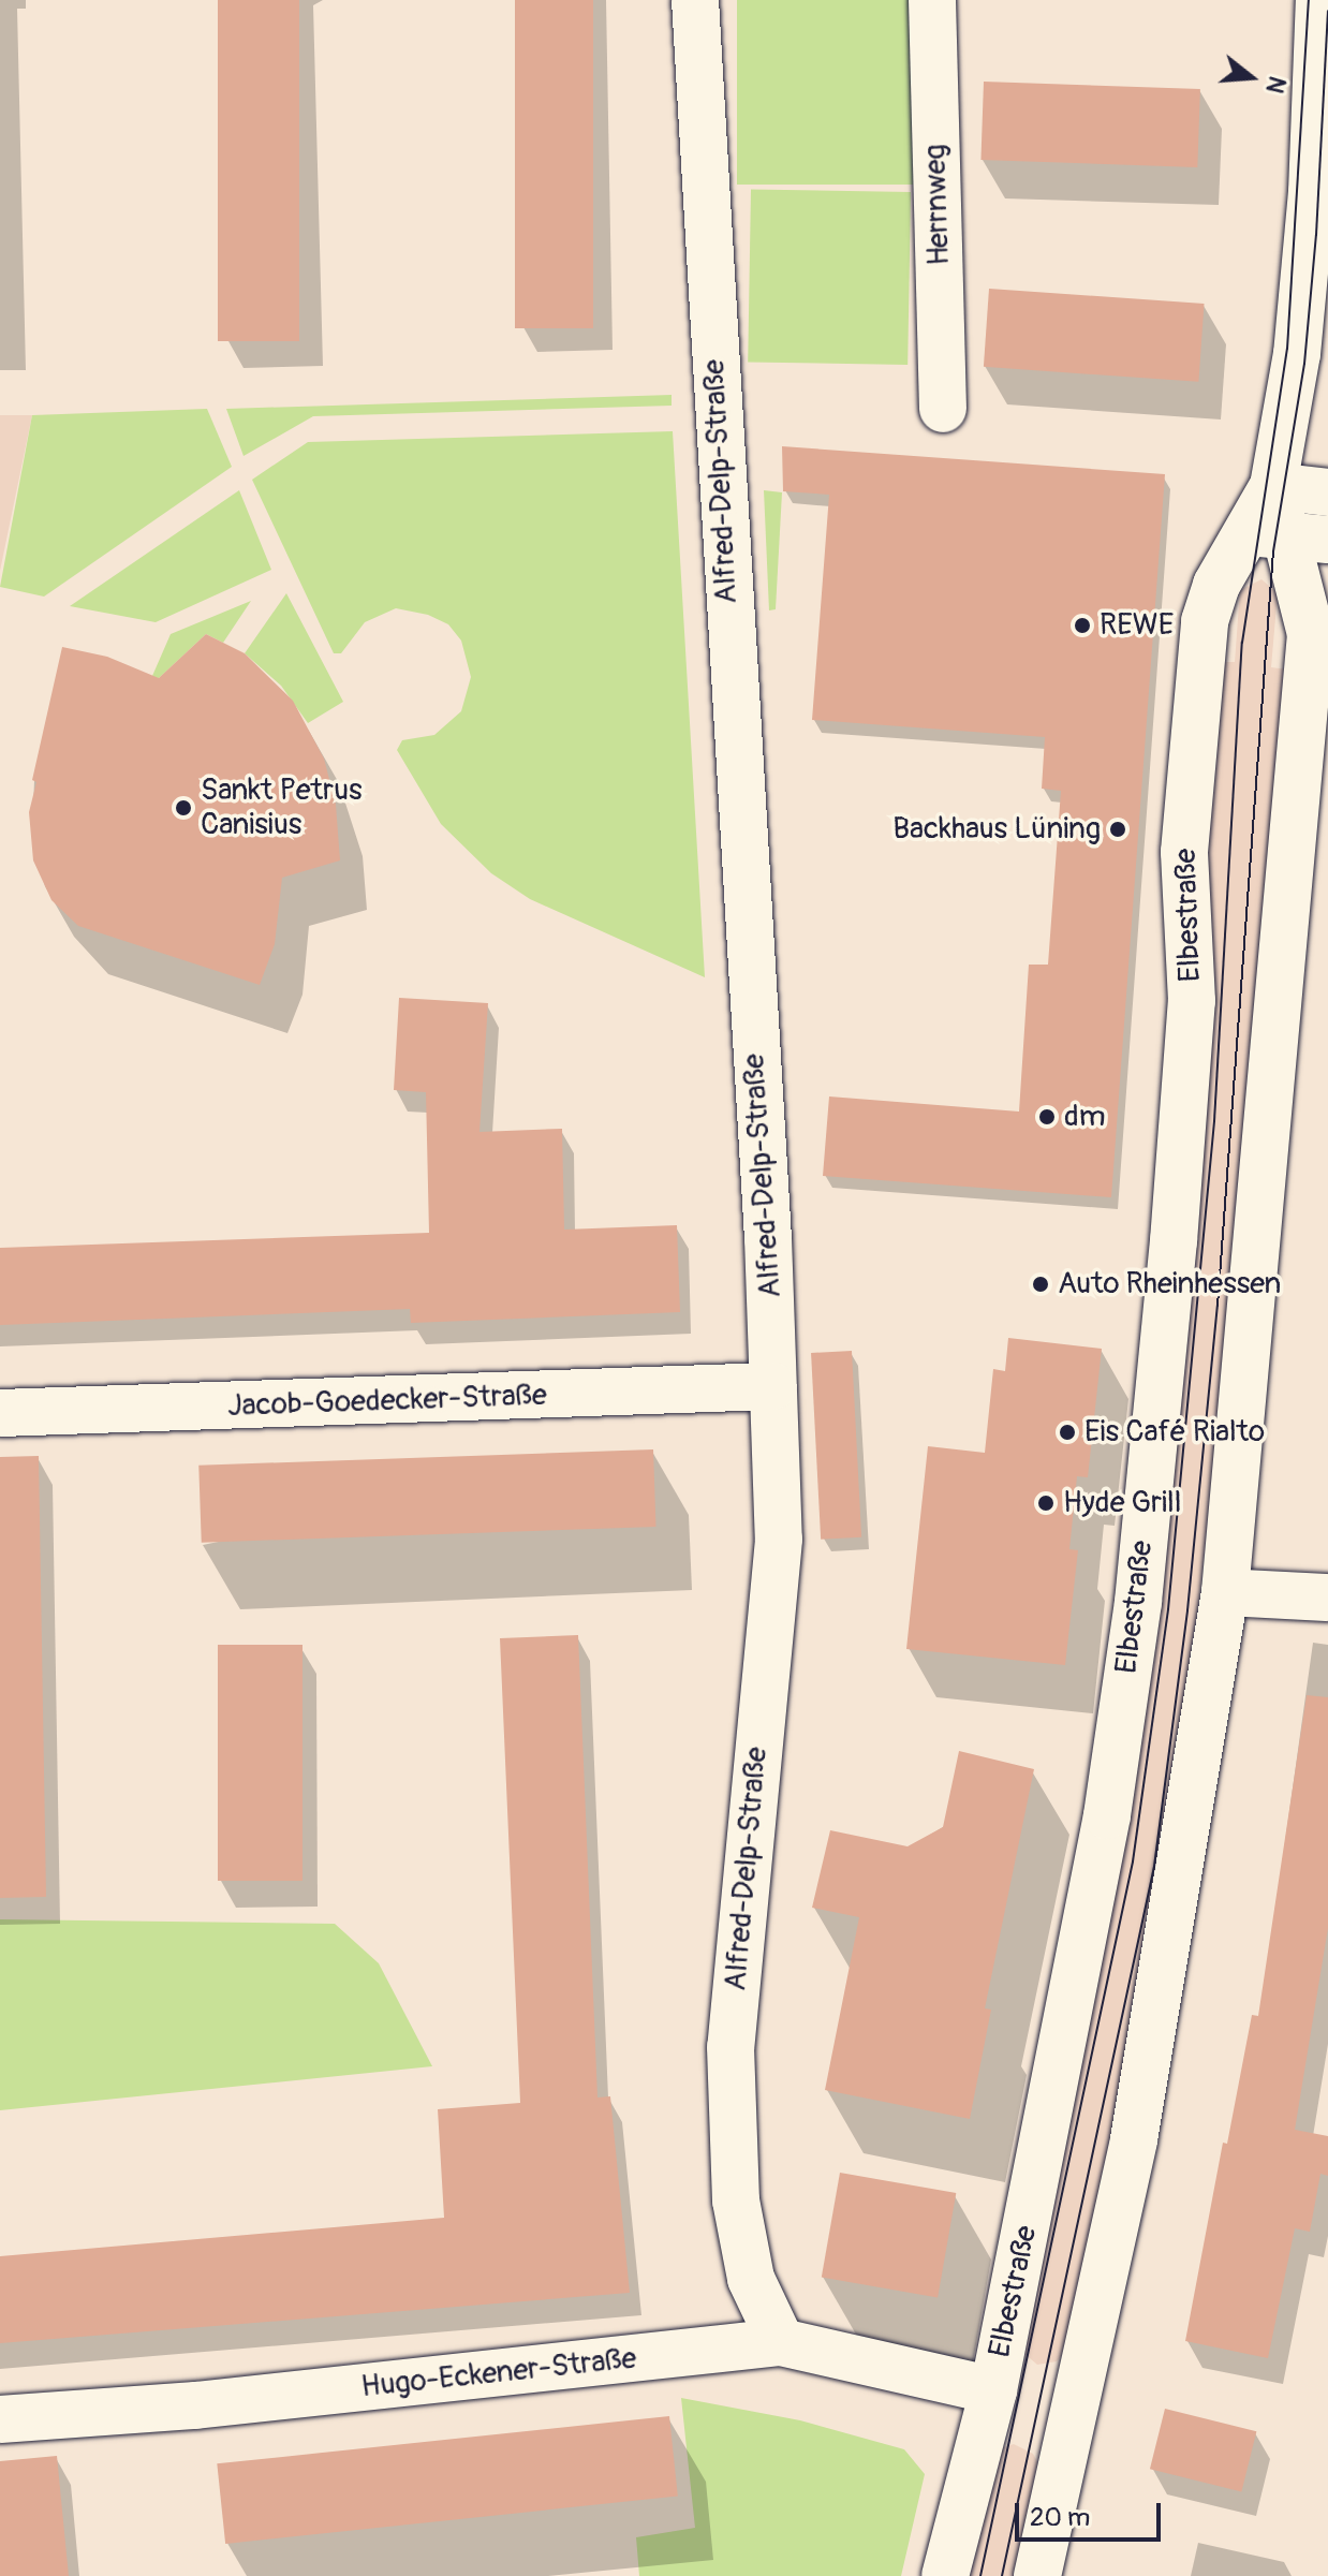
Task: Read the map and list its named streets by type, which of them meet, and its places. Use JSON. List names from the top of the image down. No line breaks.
{"streets":{"street":["Herrnweg","Alfred-Delp-Straße","Elbestraße","Jacob-Goedecker-Straße","Hugo-Eckener-Straße"]},"crossings":[["Alfred-Delp-Straße","Jacob-Goedecker-Straße"],["Alfred-Delp-Straße","Hugo-Eckener-Straße"],["Elbestraße","Hugo-Eckener-Straße"]],"places":["REWE","Sankt Petrus Canisius","Backhaus Lüning","dm","Auto Rheinhessen","Eis Café Rialto","Hyde Grill"],"scale_bar":"20 m","north":"right"}
